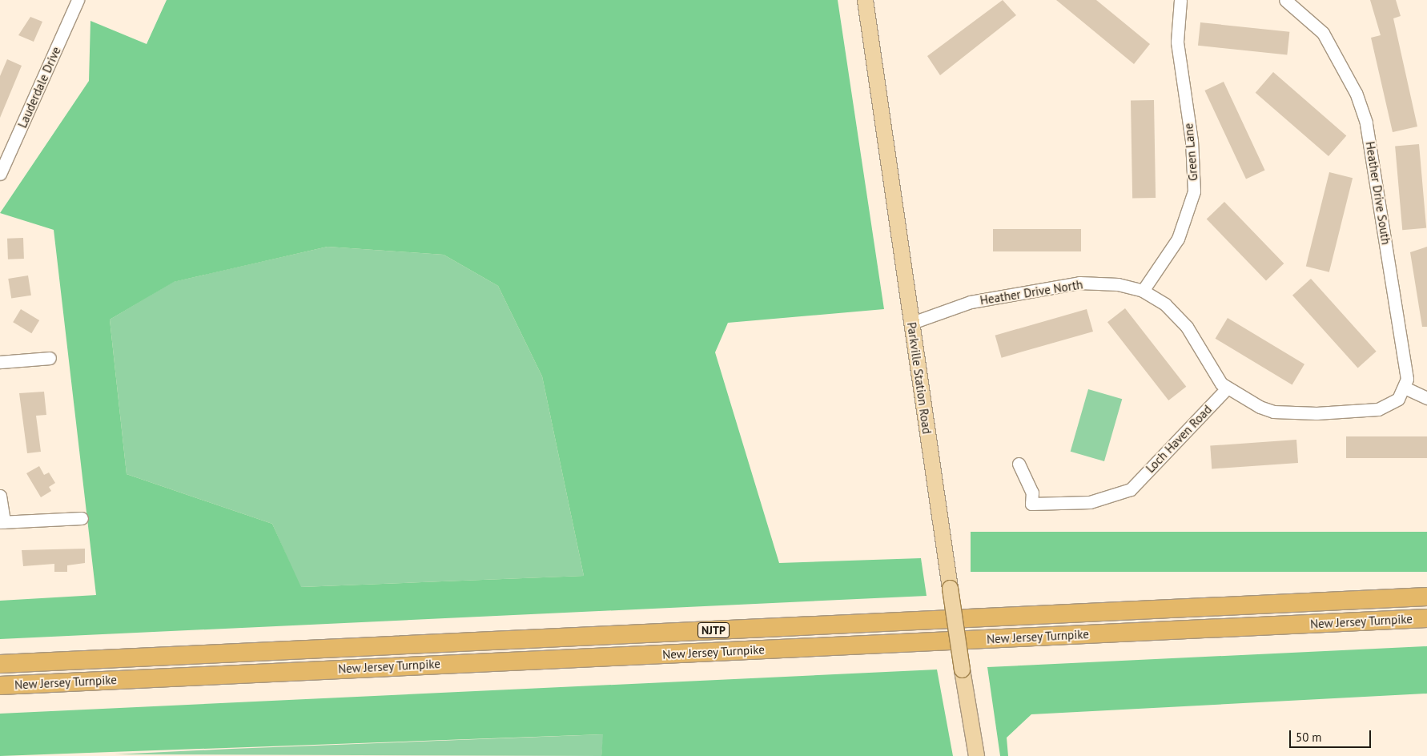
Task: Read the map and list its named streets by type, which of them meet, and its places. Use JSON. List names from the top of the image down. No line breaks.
{"streets":{"highway":["New Jersey Turnpike","NJTP"],"main road":["Parkville Station Road"],"street":["Lauderdale Drive","Green Lane","Heather Drive South","Heather Drive North","Loch Haven Road"]},"crossings":[["Green Lane","Heather Drive North"],["Heather Drive South","Heather Drive North"],["Heather Drive North","Parkville Station Road"],["Heather Drive North","Loch Haven Road"]],"scale_bar":"50 m"}
